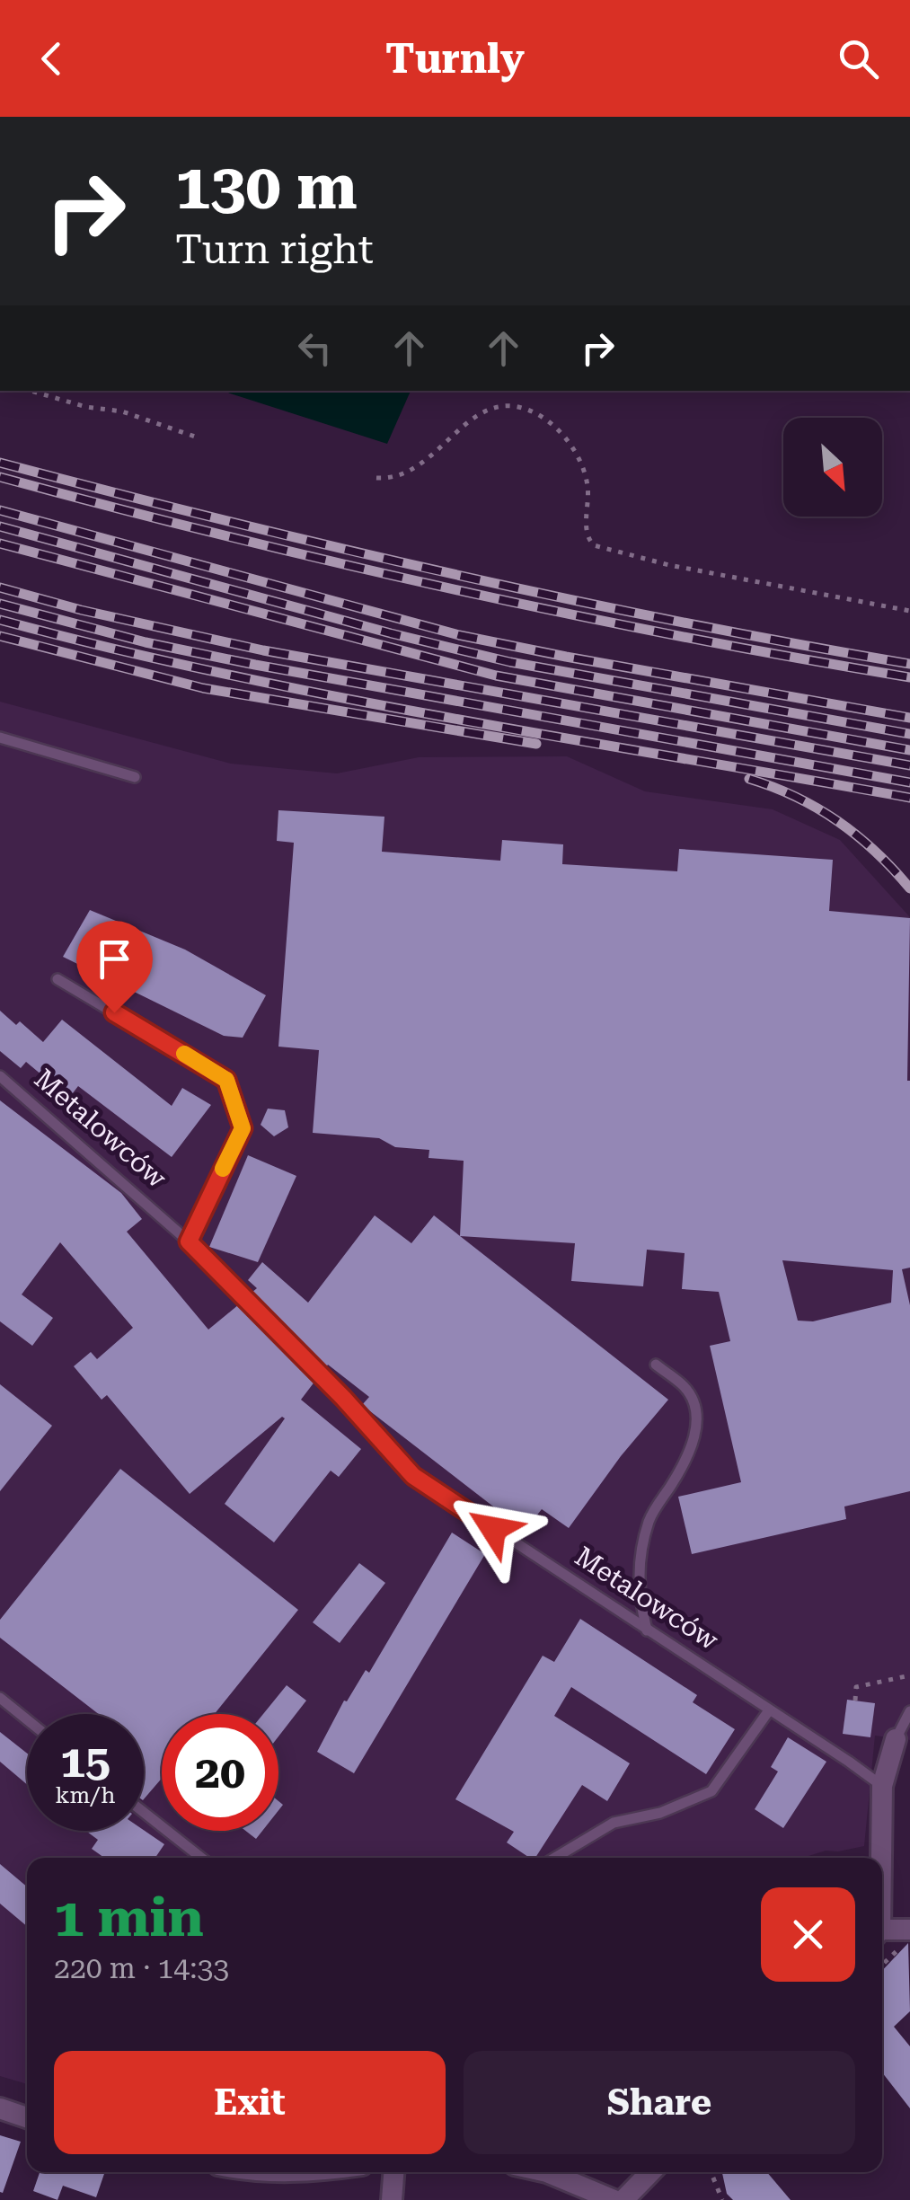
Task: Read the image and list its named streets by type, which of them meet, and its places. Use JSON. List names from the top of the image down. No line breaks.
{"streets":{"lane":["Metalowców"]},"north":"bottom right","page":{"header":"Turnly","turn":["130 m","Turn right"],"speed":"15 km/h","limit":"20","heading":["1 min","220 m · 14:33"],"buttons":["Exit","Share"]}}
